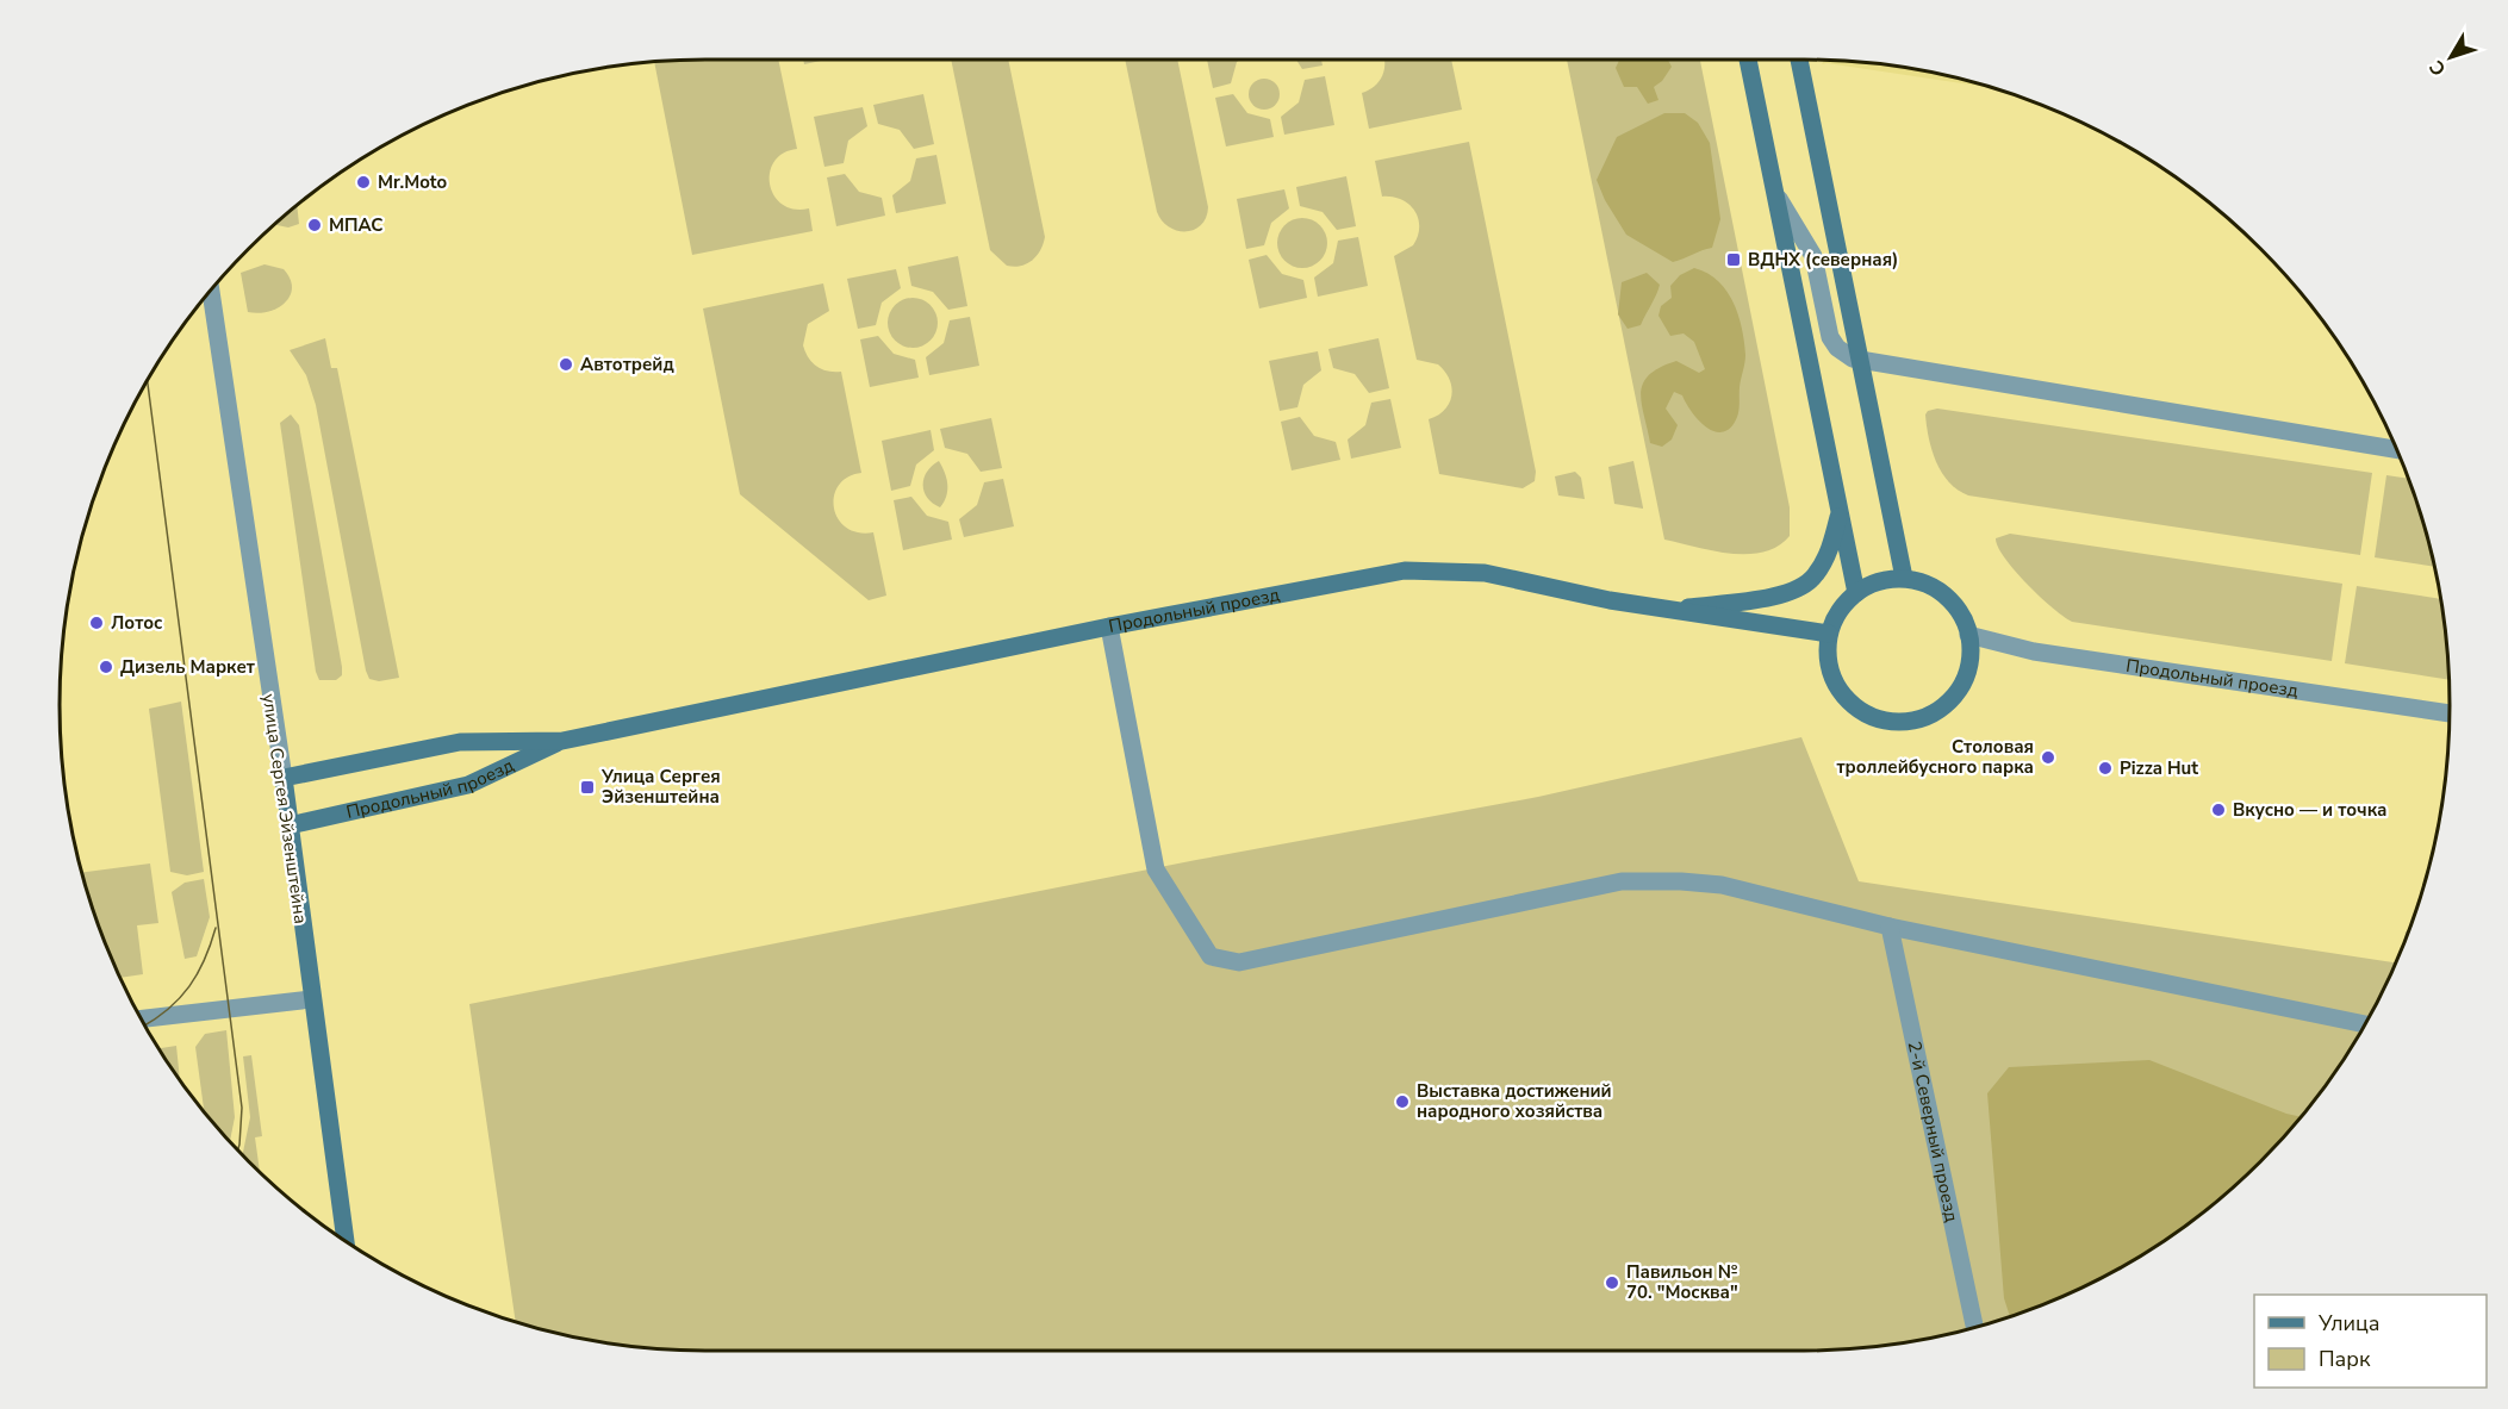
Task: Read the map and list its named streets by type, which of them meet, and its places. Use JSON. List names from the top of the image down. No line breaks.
{"streets":{"main road":["Продольный проезд","улица Сергея Эйзенштейна"],"street":["2-й Северный проезд"]},"crossings":[["Продольный проезд","улица Сергея Эйзенштейна"]],"places":{"other":["Mr.Moto","МПАС","Автотрейд","Лотос","Дизель Маркет","Столовая троллейбусного парка","Pizza Hut","Вкусно — и точка","Выставка достижений народного хозяйства","Павильон № 70. \"Москва\""],"transit":["ВДНХ (северная)","Улица Сергея Эйзенштейна"]},"legend":["Улица","Парк"],"north":"bottom left"}
